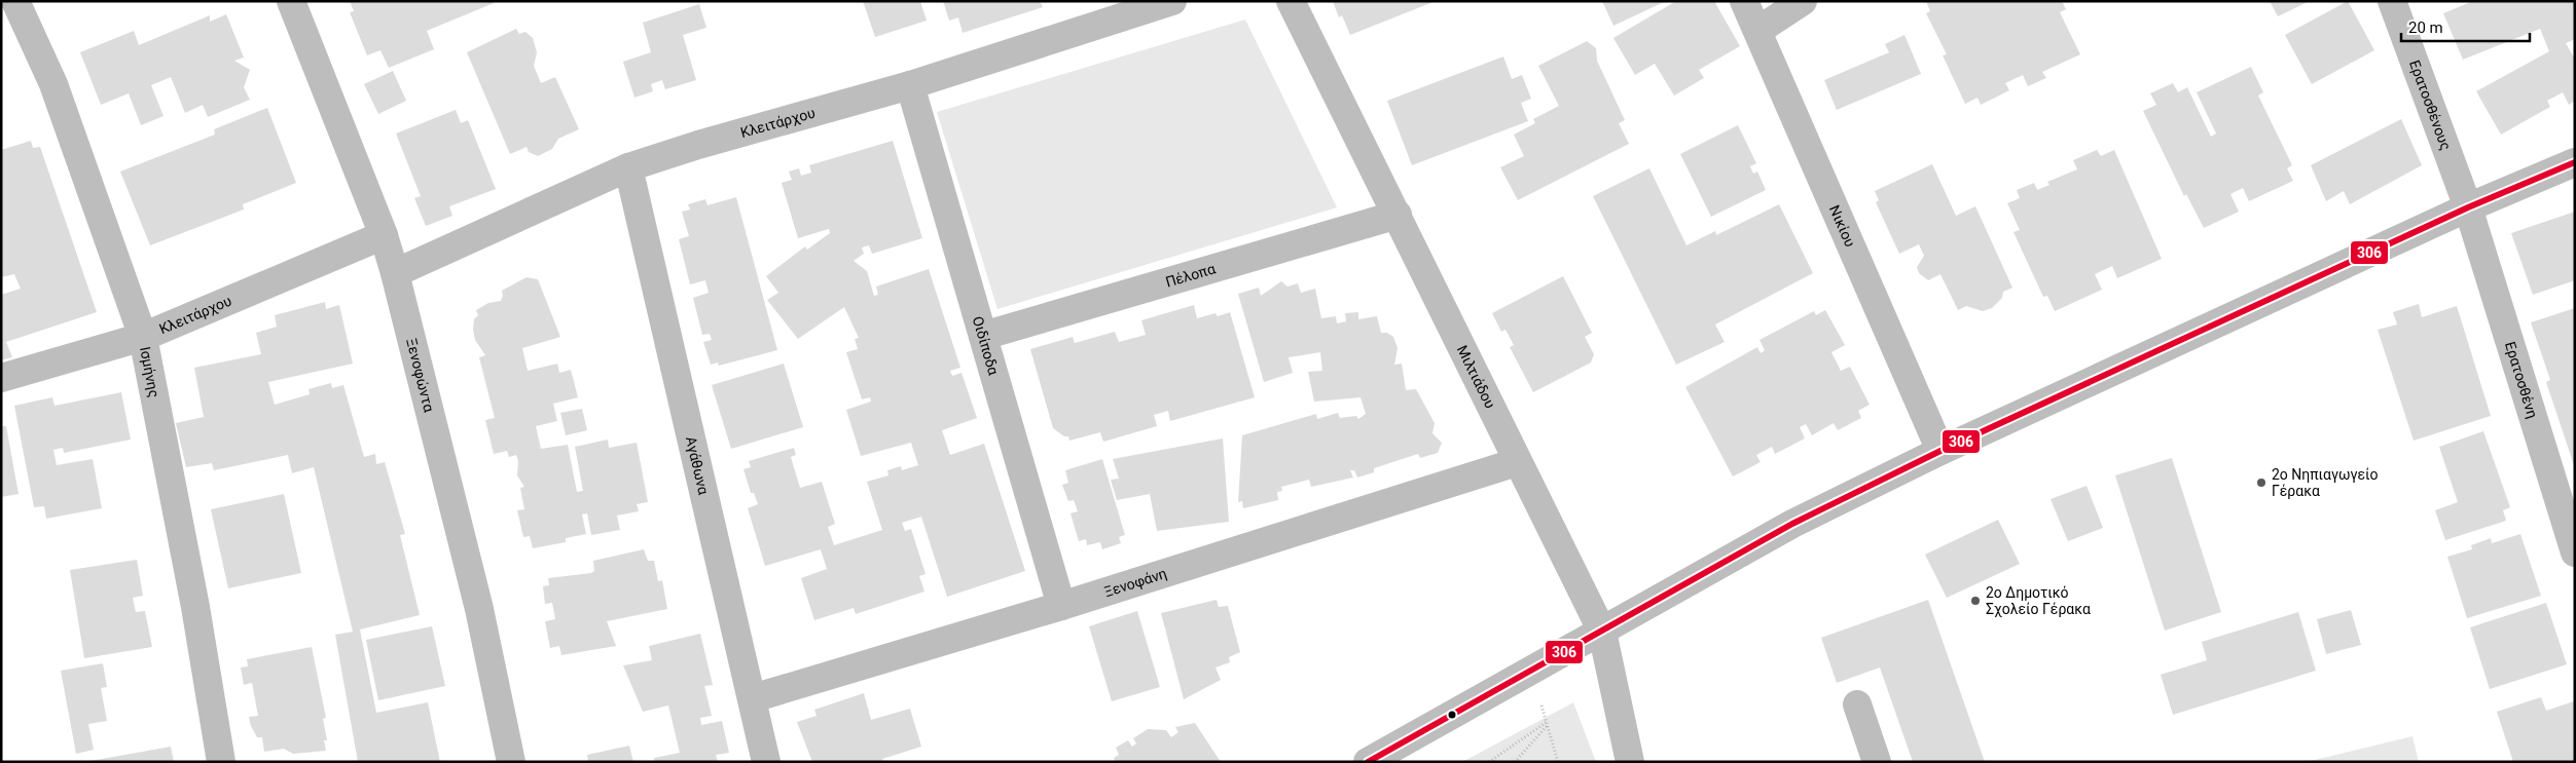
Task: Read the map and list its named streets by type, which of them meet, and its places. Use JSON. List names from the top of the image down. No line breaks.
{"streets":{"street":["Ερατοσθένους","Κλειτάρχου","Νικίου","Πέλοπα","Οιδίποδα","Ισμήνης","Ξενοφώντα","Μιλτιάδου","Ερατοσθένη","Αγάθωνα","Ξενοφάνη"]},"crossings":[["Ερατοσθένους","Ερατοσθένη"],["Κλειτάρχου","Οιδίποδα"],["Κλειτάρχου","Ισμήνης"],["Κλειτάρχου","Ξενοφώντα"],["Κλειτάρχου","Αγάθωνα"],["Πέλοπα","Οιδίποδα"],["Πέλοπα","Μιλτιάδου"],["Οιδίποδα","Ξενοφάνη"],["Μιλτιάδου","Ξενοφάνη"],["Αγάθωνα","Ξενοφάνη"]],"places":["2ο Νηπιαγωγείο Γέρακα","2ο Δημοτικό Σχολείο Γέρακα"],"lines":["transit line 306"],"scale_bar":"20 m"}
